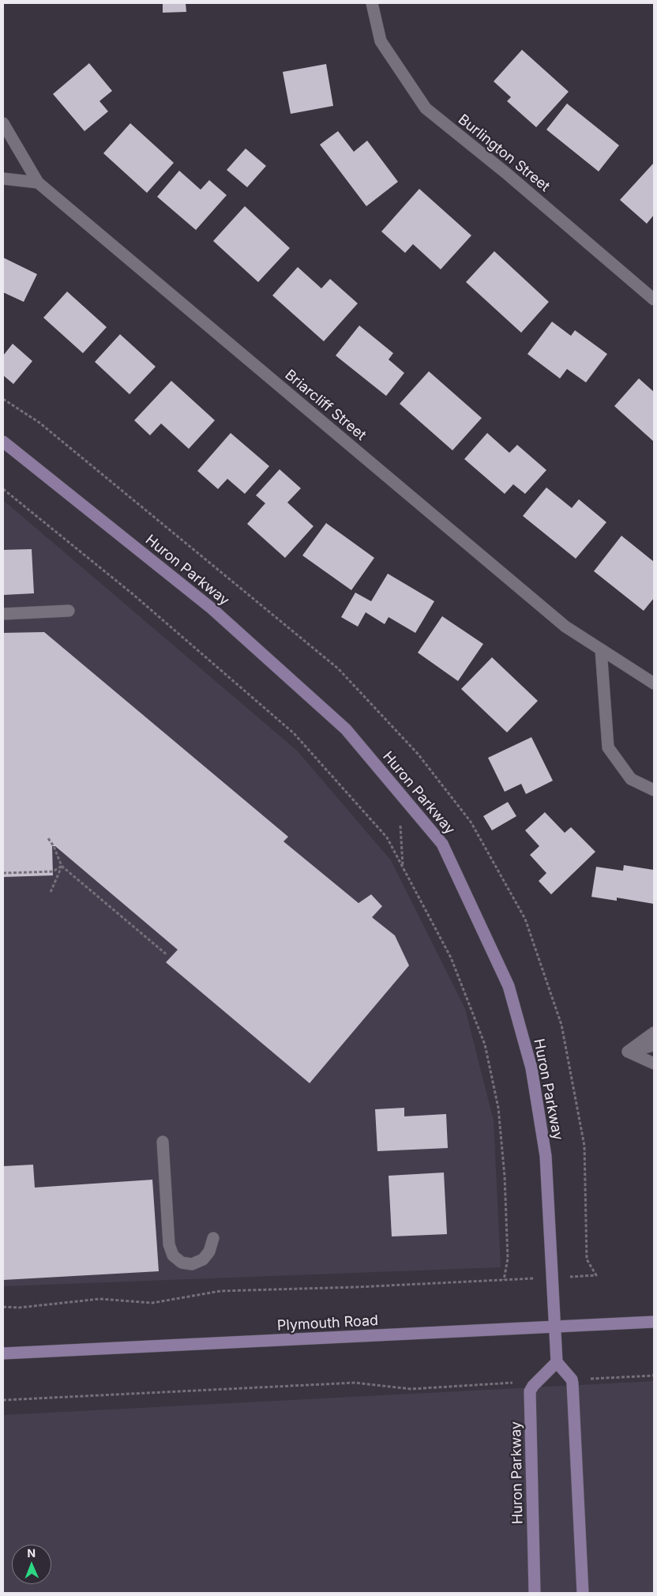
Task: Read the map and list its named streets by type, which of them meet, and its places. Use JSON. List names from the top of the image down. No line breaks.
{"streets":{"main road":["Huron Parkway","Plymouth Road"],"street":["Burlington Street","Briarcliff Street"]},"crossings":[["Huron Parkway","Plymouth Road"]],"north":"top"}
